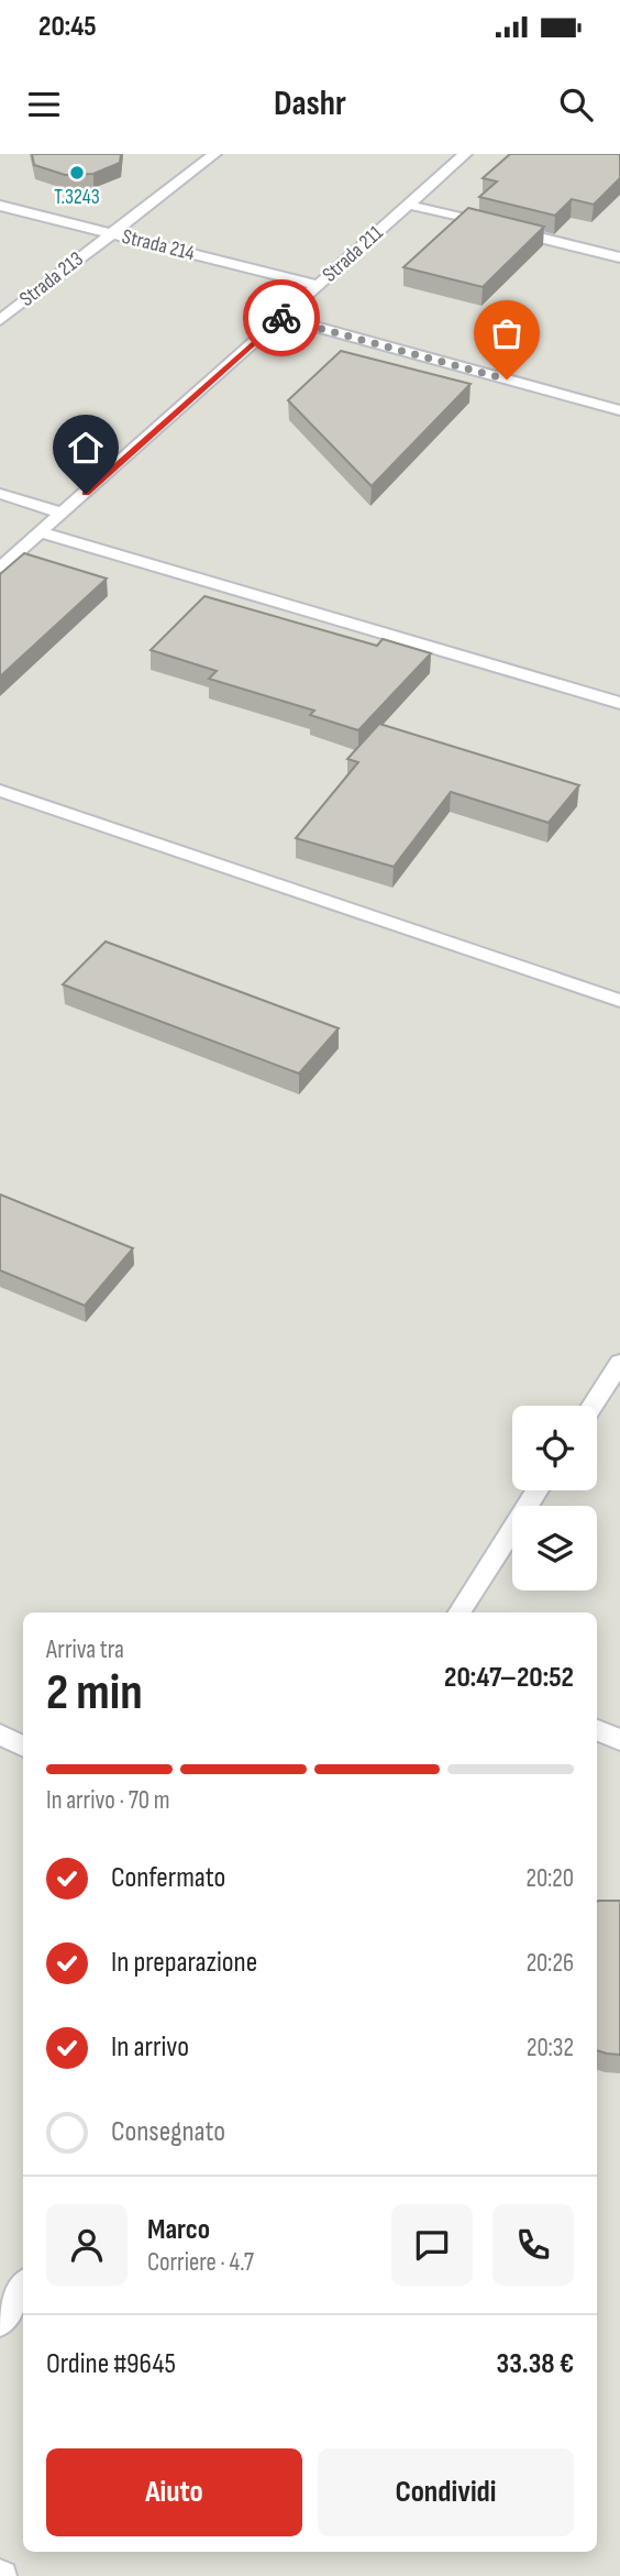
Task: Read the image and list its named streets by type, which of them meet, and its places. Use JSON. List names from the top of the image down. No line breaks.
{"streets":{"lane":["Strada 214","Strada 211","Strada 213"]},"crossings":[["Strada 214","Strada 211"],["Strada 214","Strada 213"]],"places":["T.3243"],"page":{"status":"20:45","header":"Dashr","heading":["2 min","Arriva tra","20:47–20:52"],"panel":["Marco","Corriere · 4.7","Ordine #9645","33.38 €"],"bar":"In arrivo · 70 m","list":[["Confermato","20:20"],["In preparazione","20:26"],["In arrivo","20:32"],"Consegnato"],"buttons":["Aiuto","Condividi"]}}
